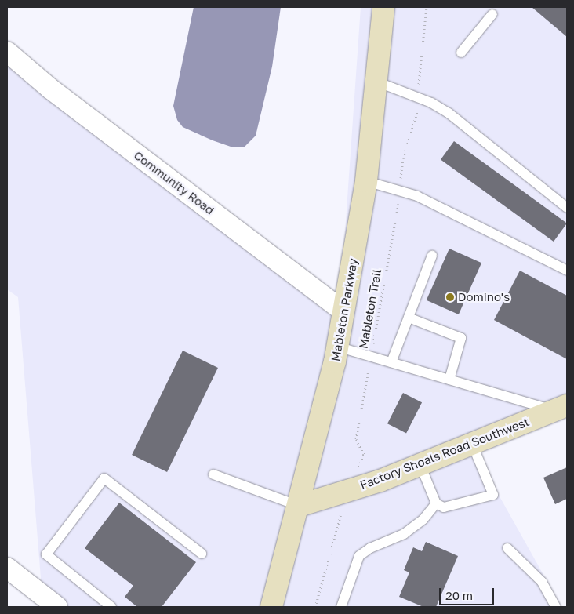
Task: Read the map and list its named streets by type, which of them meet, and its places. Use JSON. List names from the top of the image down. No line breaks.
{"streets":{"main road":["Mableton Parkway","Factory Shoals Road Southwest"],"street":["Community Road"],"path":["Mableton Trail"]},"crossings":[["Community Road","Mableton Parkway"],["Mableton Trail","Factory Shoals Road Southwest"],["Mableton Parkway","Factory Shoals Road Southwest"]],"places":["Domino's"],"scale_bar":"20 m"}
